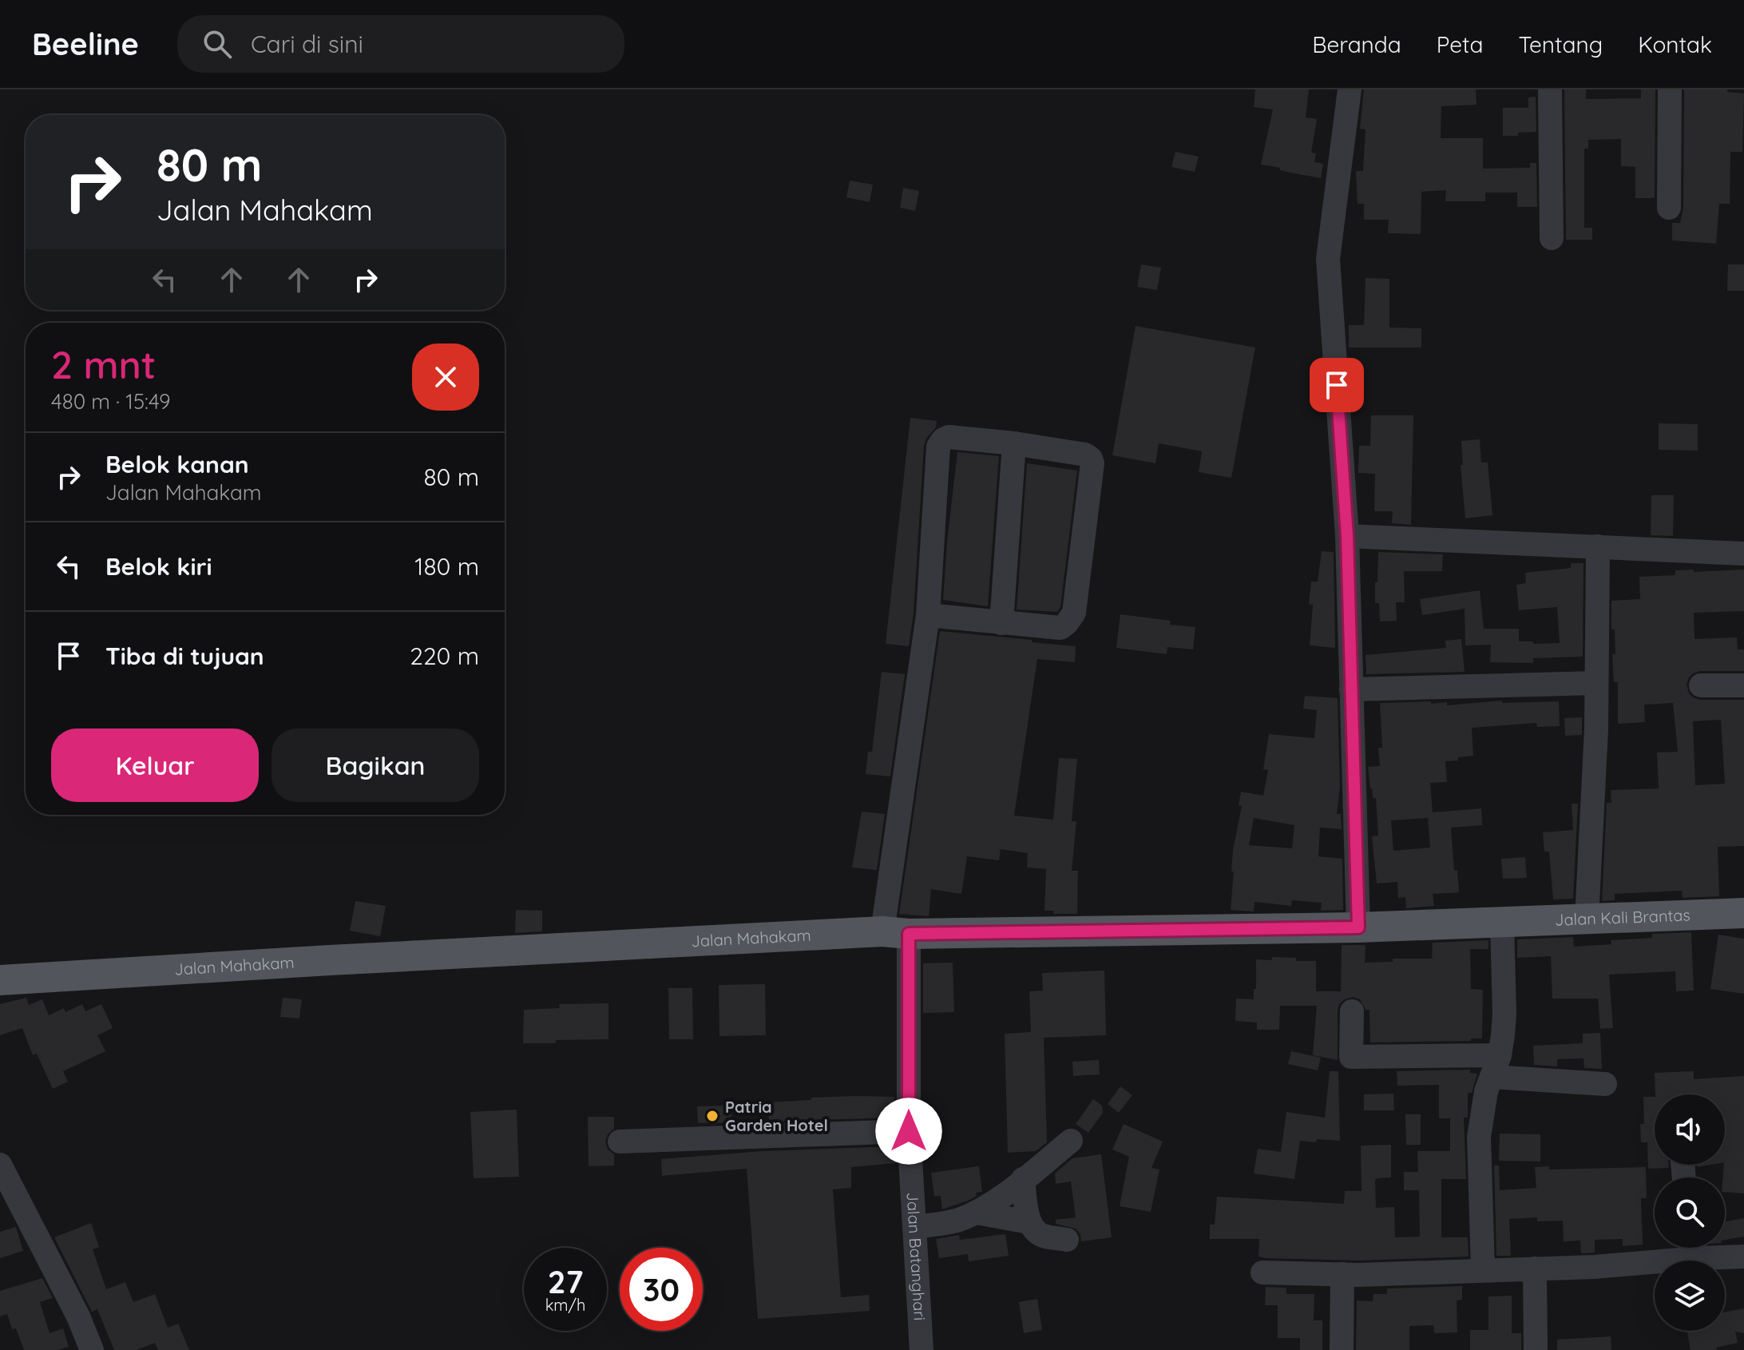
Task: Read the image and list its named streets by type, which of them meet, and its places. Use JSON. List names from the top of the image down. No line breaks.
{"streets":{"main road":["Jalan Kali Brantas","Jalan Mahakam"],"street":["Jalan Batanghari"]},"crossings":[["Jalan Kali Brantas","Jalan Mahakam"],["Jalan Mahakam","Jalan Batanghari"]],"places":["Patria Garden Hotel"],"page":{"header":"Beeline","search":"Cari di sini","nav":["Beranda","Peta","Tentang","Kontak"],"turn":["80 m","Jalan Mahakam"],"heading":["2 mnt","480 m · 15:49"],"list":[{"name":"Belok kanan","note":"Jalan Mahakam","value":"80 m"},{"name":"Belok kiri","value":"180 m"},{"name":"Tiba di tujuan","value":"220 m"}],"buttons":["Keluar","Bagikan"],"speed":"27 km/h","limit":"30"}}
